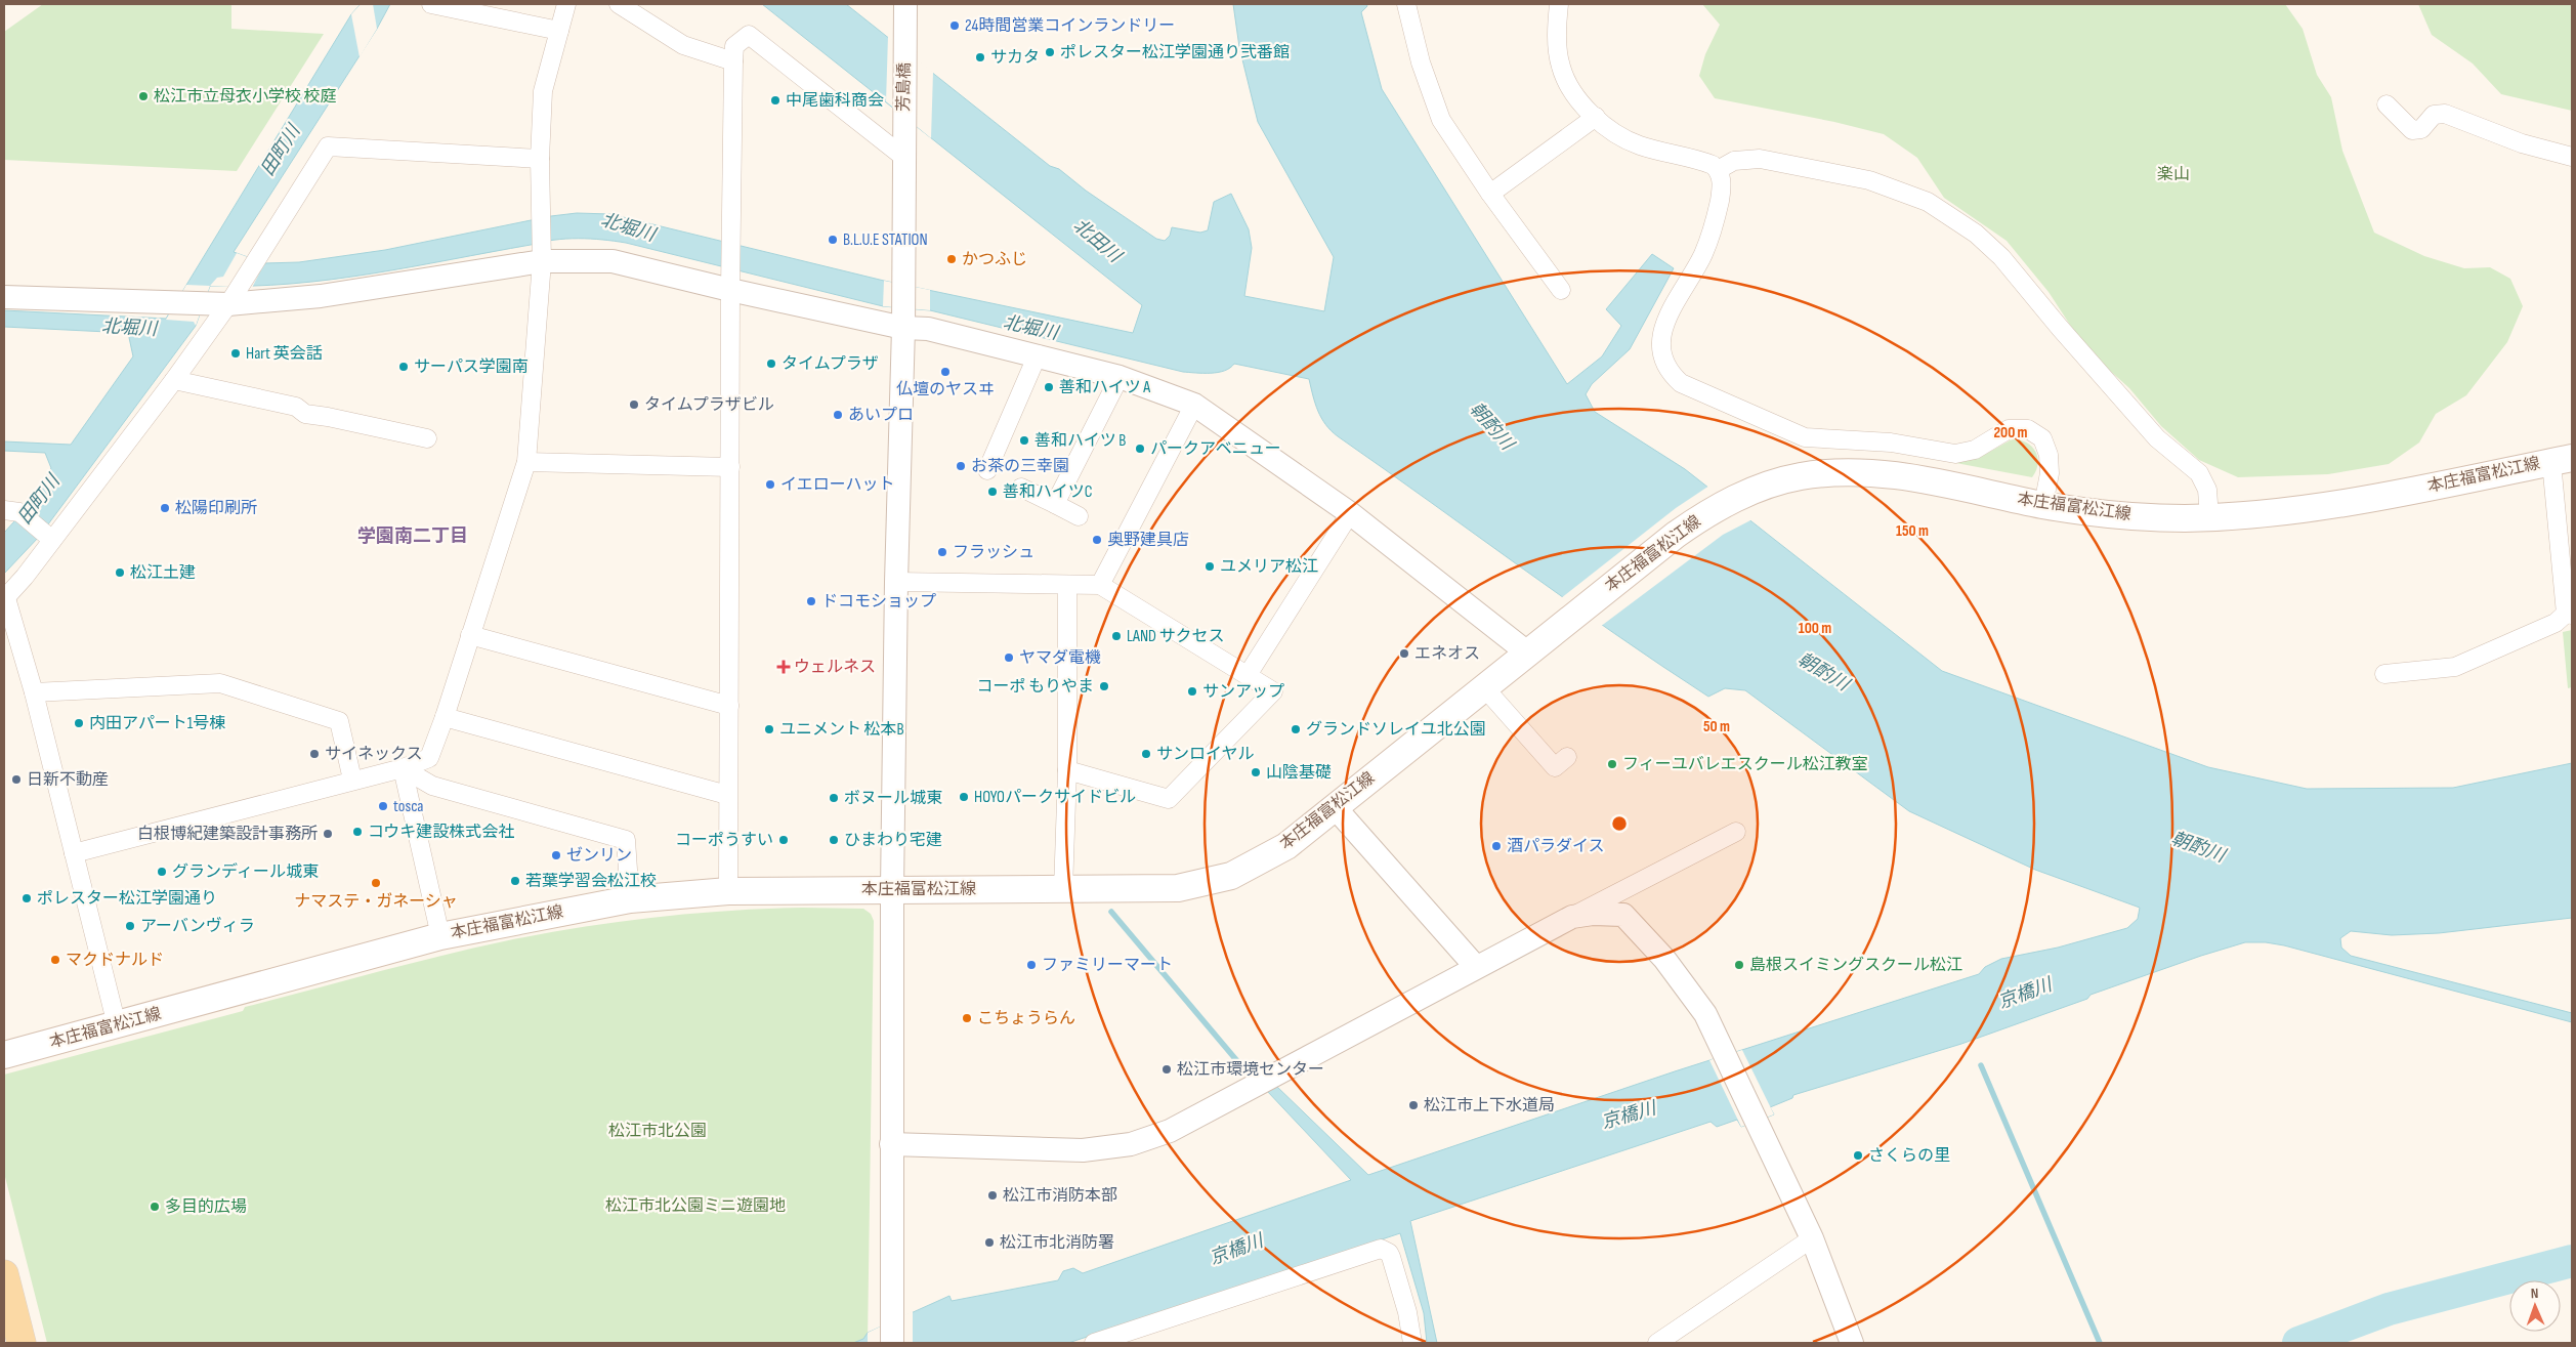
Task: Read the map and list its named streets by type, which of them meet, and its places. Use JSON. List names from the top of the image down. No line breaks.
{"streets":{"main road":["本庄福富松江線"],"street":["芳島橋"]},"crossings":[["芳島橋","本庄福富松江線"]],"districts":["学園南二丁目"],"water":["田町川","北堀川","北田川","朝酌川","京橋川"],"parks":["楽山","松江市北公園","松江市北公園ミニ遊園地"],"places":{"other":["24時間営業コインランドリー","ポレスター松江学園通り弐番館","サカタ","松江市立母衣小学校 校庭","中尾歯科商会","B.L.U.E STATION","かつふじ","Hart 英会話","タイムプラザ","サーパス学園南","仏壇のヤスヰ","善和ハイツ A","タイムプラザビル","あいプロ","善和ハイツ B","パークアベニュー","お茶の三幸園","イエローハット","善和ハイツC","松陽印刷所","奥野建具店","フラッシュ","ユメリア松江","松江土建","ドコモショップ","LAND サクセス","エネオス","ヤマダ電機","コーポ もりやま","サンアップ","内田アパート1号棟","ユニメント 松本B","グランドソレイユ北公園","サイネックス","サンロイヤル","フィーユバレエスクール松江教室","山陰基礎","日新不動産","HOYOパークサイドビル","ボヌール城東","tosca","コウキ建設株式会社","白根博紀建築設計事務所","コーポうすい","ひまわり宅建","酒パラダイス","ゼンリン","グランディール城東","若葉学習会松江校","ナマステ・ガネーシャ","ポレスター松江学園通り","アーバンヴィラ","マクドナルド","ファミリーマート","島根スイミングスクール松江","こちょうらん","松江市環境センター","松江市上下水道局","さくらの里","松江市消防本部","多目的広場","松江市北消防署"],"health":["ウェルネス"]},"north":"top","rings":["200 m","150 m","100 m","50 m"]}
